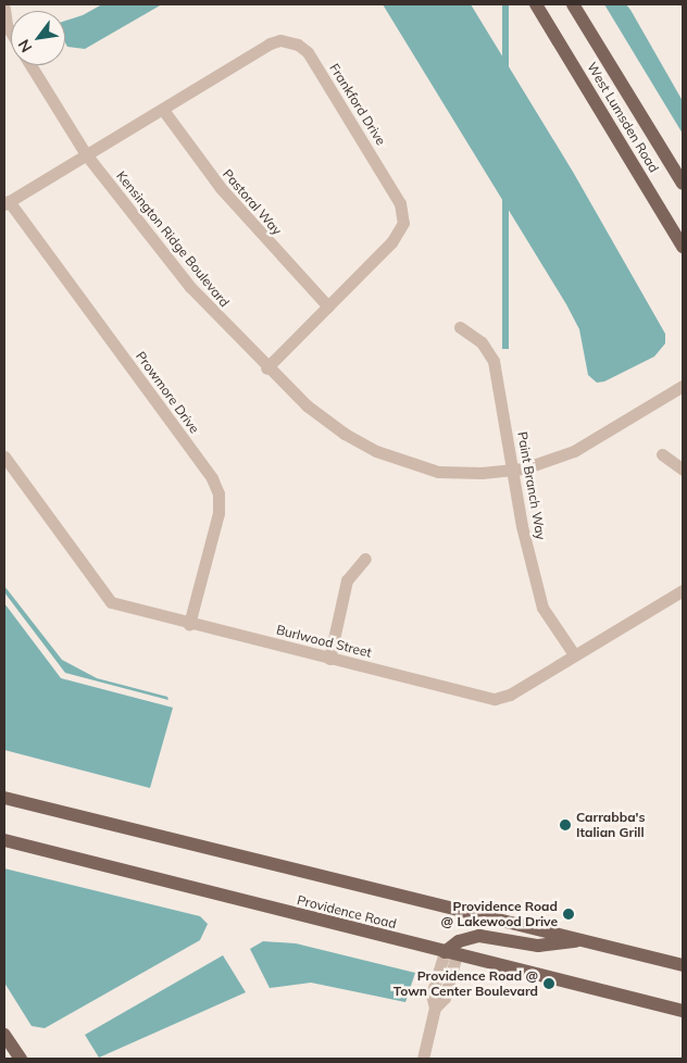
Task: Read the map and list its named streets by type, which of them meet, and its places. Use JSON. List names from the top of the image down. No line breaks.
{"streets":{"main road":["West Lumsden Road","Providence Road"],"street":["Frankford Drive","Pastoral Way","Kensington Ridge Boulevard","Prowmore Drive","Paint Branch Way","Burlwood Street"]},"crossings":[["Frankford Drive","Pastoral Way"],["Frankford Drive","Kensington Ridge Boulevard"],["Kensington Ridge Boulevard","Paint Branch Way"],["Prowmore Drive","Burlwood Street"],["Paint Branch Way","Burlwood Street"]],"places":["Carrabba's Italian Grill","Providence Road @ Lakewood Drive","Providence Road @ Town Center Boulevard"],"north":"bottom left"}
